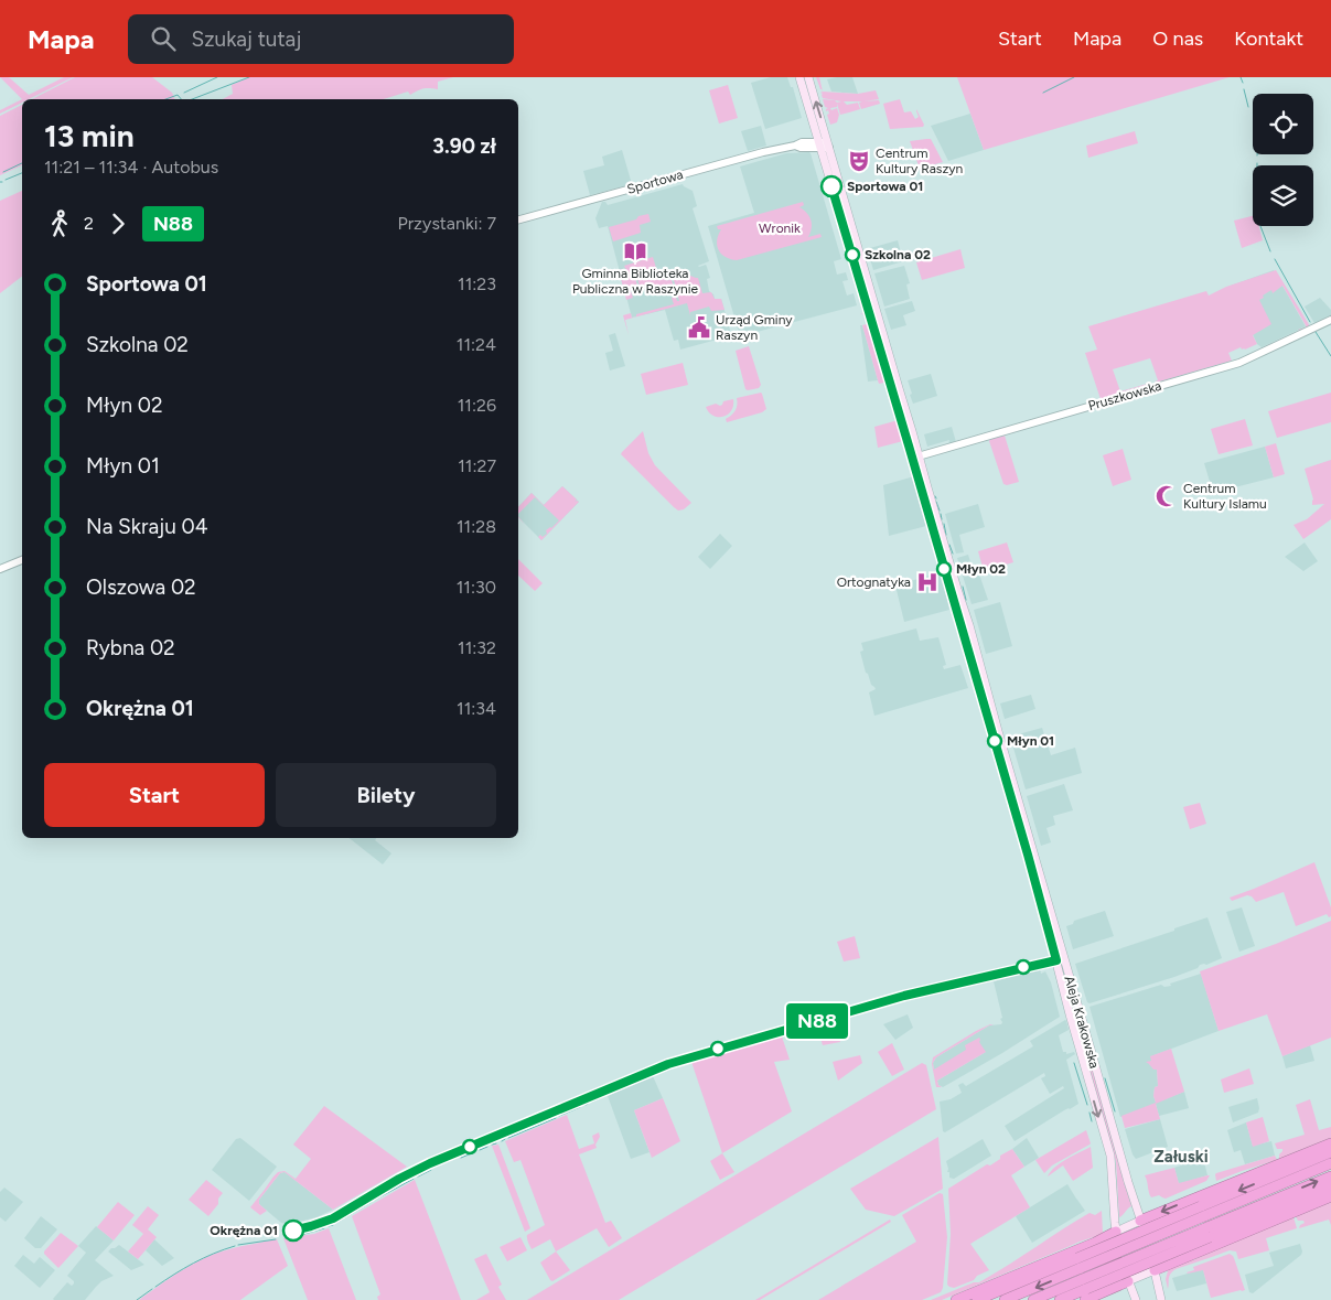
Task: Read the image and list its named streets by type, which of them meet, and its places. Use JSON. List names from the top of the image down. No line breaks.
{"streets":{"main road":["Aleja Krakowska"],"street":["Sportowa","Pruszkowska"]},"crossings":[["Sportowa","Aleja Krakowska"],["Pruszkowska","Aleja Krakowska"]],"districts":["Załuski"],"parks":["Wronik"],"places":{"theatre":["Centrum Kultury Raszyn"],"other":["Sportowa 01","Szkolna 02","Młyn 02","Młyn 01","Okrężna 01"],"library":["Gminna Biblioteka Publiczna w Raszynie"],"public building":["Urząd Gminy Raszyn"],"mosque":["Centrum Kultury Islamu"],"hospital":["Ortognatyka"]},"lines":["bus line N88"],"page":{"header":"Mapa","search":"Szukaj tutaj","nav":["Start","Mapa","O nas","Kontakt"],"on_map":"N88","heading":["13 min","11:21 – 11:34 · Autobus","3.90 zł"],"legs":["2","N88","Przystanki: 7"],"list":[{"name":"Sportowa 01","value":"11:23"},{"name":"Szkolna 02","value":"11:24"},{"name":"Młyn 02","value":"11:26"},{"name":"Młyn 01","value":"11:27"},{"name":"Na Skraju 04","value":"11:28"},{"name":"Olszowa 02","value":"11:30"},{"name":"Rybna 02","value":"11:32"},{"name":"Okrężna 01","value":"11:34"}],"buttons":["Start","Bilety"]}}
